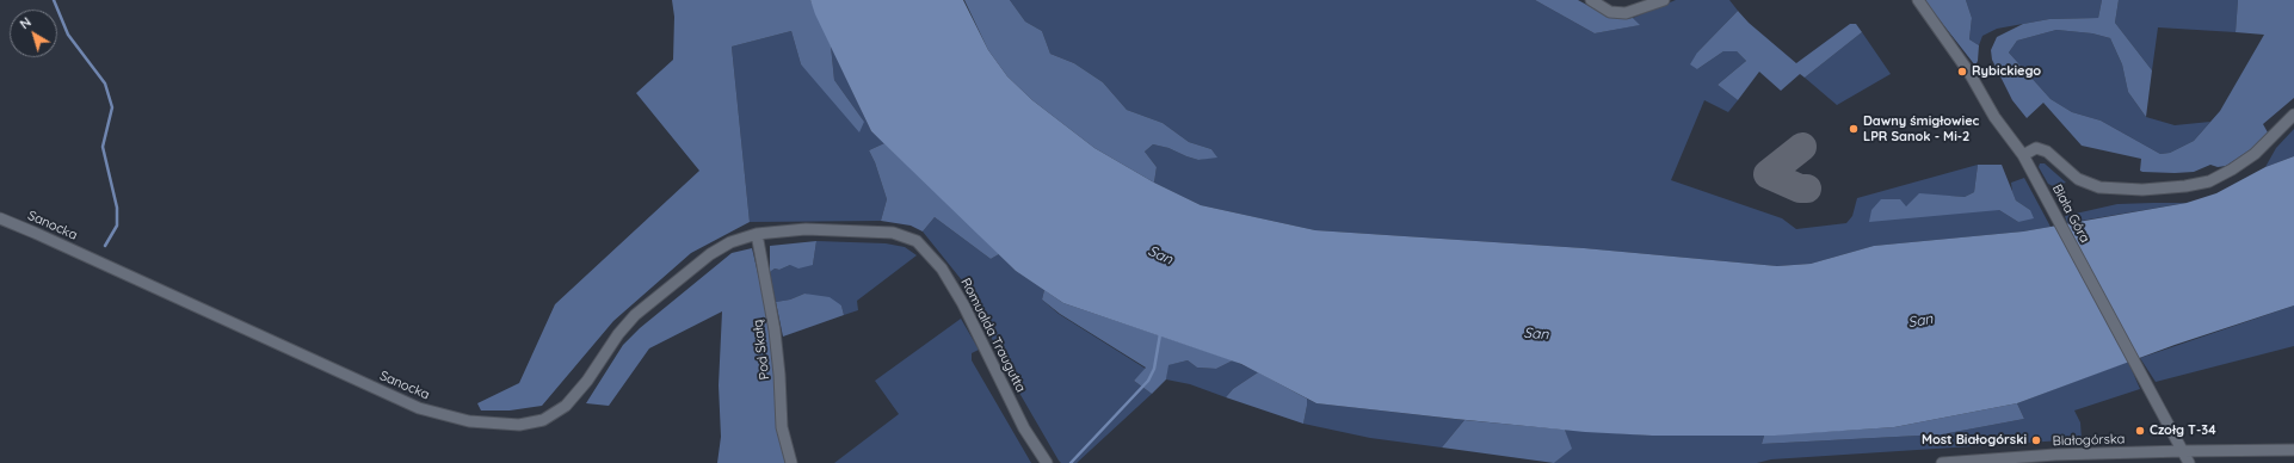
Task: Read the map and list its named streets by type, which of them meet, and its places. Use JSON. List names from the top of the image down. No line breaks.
{"streets":{"street":["Biała Góra","Sanocka","Romualda Traugutta","Pod Skałą","Białogórska"]},"crossings":[["Biała Góra","Białogórska"],["Sanocka","Romualda Traugutta"],["Sanocka","Pod Skałą"],["Romualda Traugutta","Pod Skałą"]],"water":["San"],"places":["Rybickiego","Dawny śmigłowiec LPR Sanok - Mi-2","Czołg T-34","Most Białogórski"],"north":"top left"}
